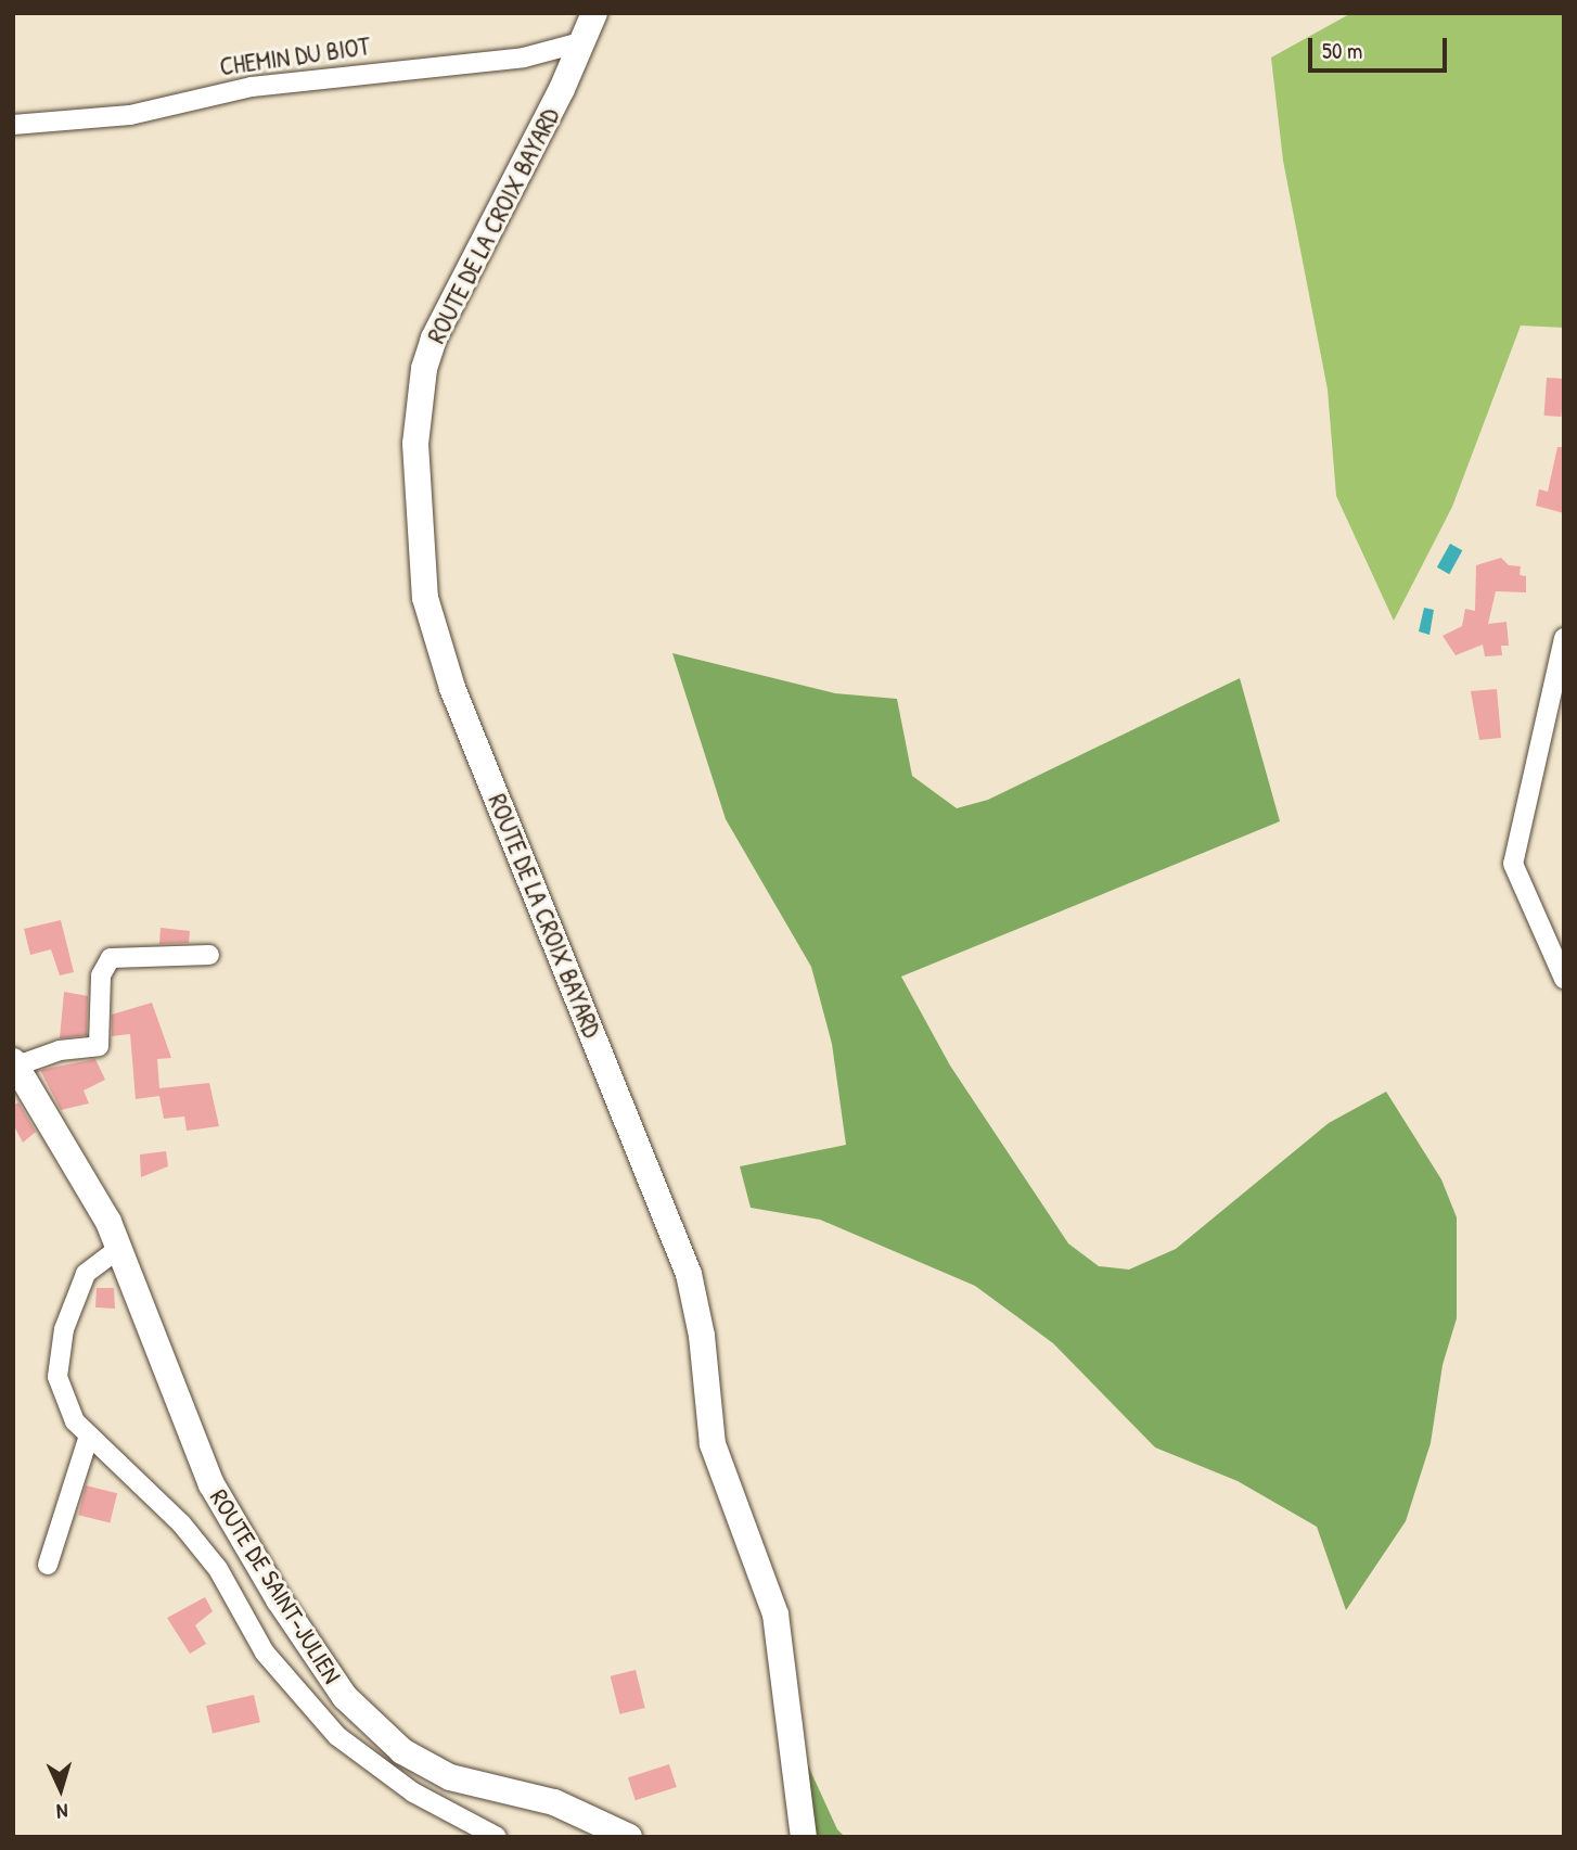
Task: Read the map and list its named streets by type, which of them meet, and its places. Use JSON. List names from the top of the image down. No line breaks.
{"streets":{"main road":["ROUTE DE LA CROIX BAYARD","ROUTE DE SAINT-JULIEN"],"street":["CHEMIN DU BIOT"]},"crossings":[["CHEMIN DU BIOT","ROUTE DE LA CROIX BAYARD"]],"scale_bar":"50 m","north":"bottom"}
